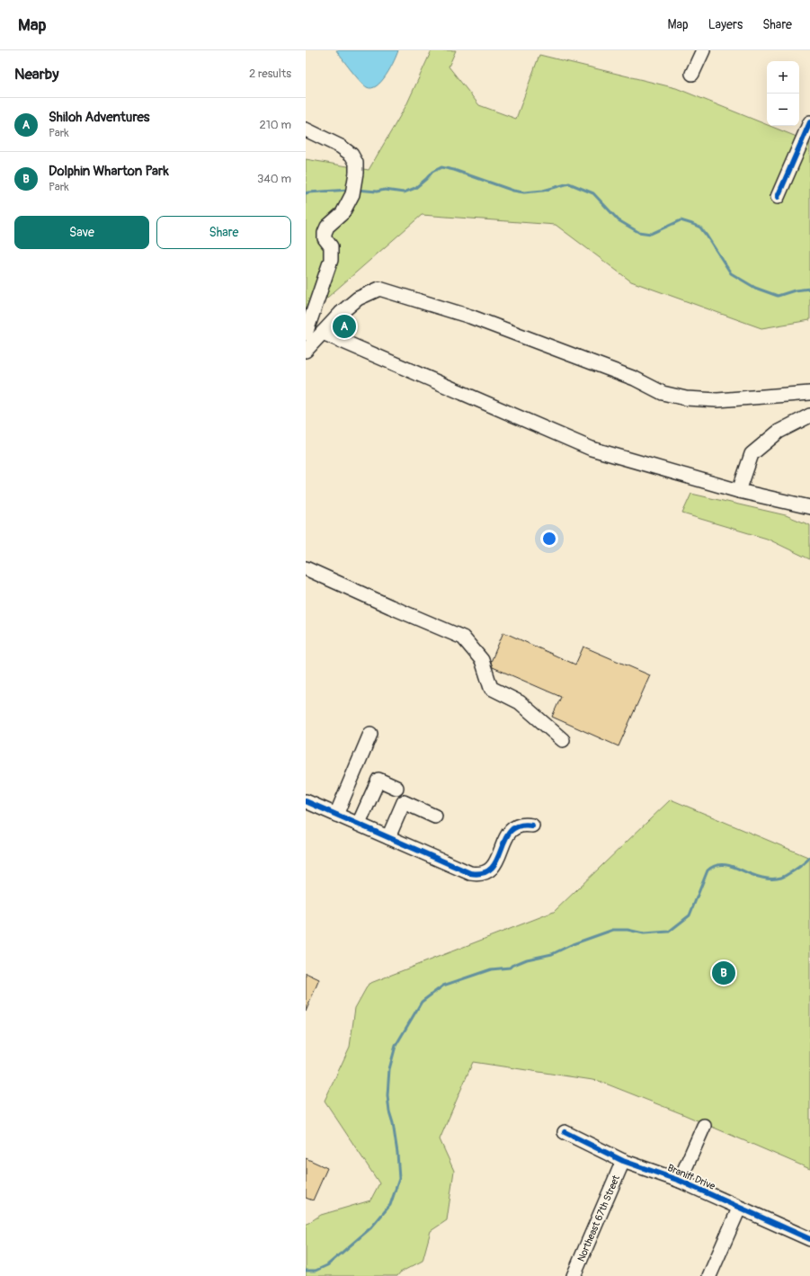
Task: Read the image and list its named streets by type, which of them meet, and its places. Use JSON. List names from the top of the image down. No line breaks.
{"streets":{"street":["Braniff Drive","Northeast 67th Street"]},"crossings":[["Braniff Drive","Northeast 67th Street"]],"page":{"header":"Map","nav":["Map","Layers","Share"],"heading":["Nearby","2 results"],"map_buttons":["+","−"],"list":[{"mark":"A","name":"Shiloh Adventures","note":"Park","value":"210 m"},{"mark":"B","name":"Dolphin Wharton Park","note":"Park","value":"340 m"}],"buttons":["Save","Share"],"pins":["A","B"]}}
